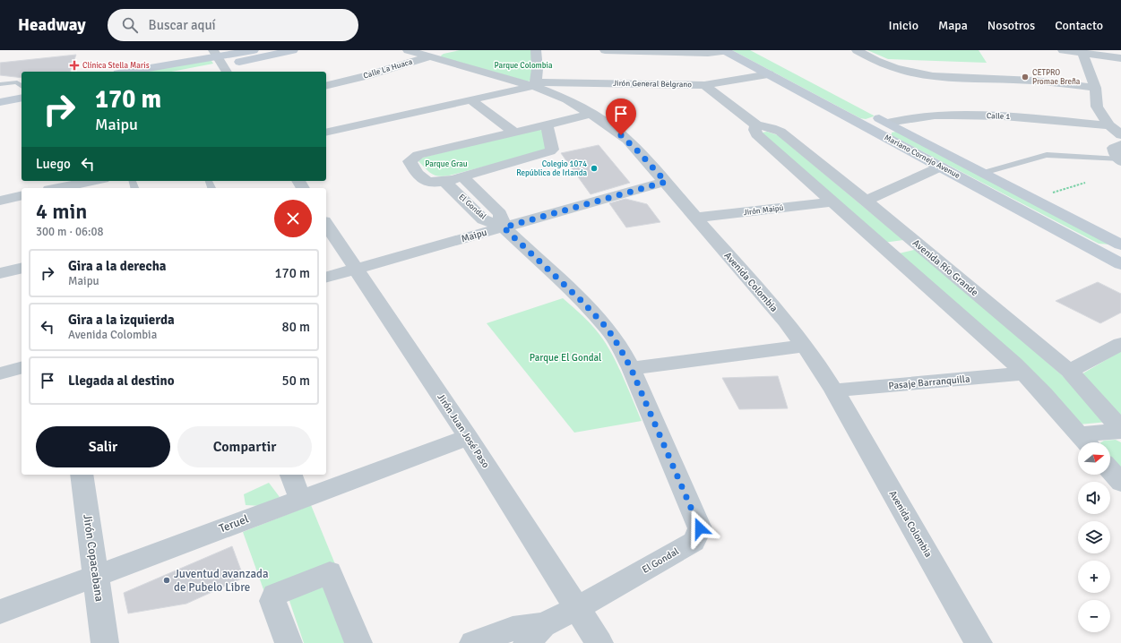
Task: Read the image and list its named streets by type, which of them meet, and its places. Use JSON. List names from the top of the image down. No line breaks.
{"streets":{"main road":["Mariano Cornejo Avenue"],"street":["Calle La Huaca","Jirón General Belgrano","Calle 1","El Gondal","Jirón Maipú","Maipu","Avenida Río Grande","Avenida Colombia","Pasaje Barranquilla","Jirón Juan José Paso","Teruel","Jirón Copacabana"]},"crossings":[["Calle La Huaca","Avenida Colombia"],["Jirón General Belgrano","Mariano Cornejo Avenue"],["Jirón General Belgrano","Avenida Río Grande"],["Jirón General Belgrano","Avenida Colombia"],["Calle 1","Mariano Cornejo Avenue"],["El Gondal","Maipu"],["El Gondal","Jirón Juan José Paso"],["Jirón Maipú","Avenida Río Grande"],["Jirón Maipú","Avenida Colombia"],["Maipu","Avenida Colombia"],["Maipu","Jirón Juan José Paso"],["Avenida Río Grande","Pasaje Barranquilla"],["Avenida Colombia","Pasaje Barranquilla"],["Jirón Juan José Paso","Teruel"],["Teruel","Jirón Copacabana"]],"parks":["Parque Colombia","Parque Grau","Parque El Gondal"],"places":{"health":["Clínica Stella Maris"],"other":["CETPRO Promae Breña","Colegio 1074 República de Irlanda","Juventud avanzada de Pubelo Libre"]},"north":"right","page":{"header":"Headway","search":"Buscar aquí","nav":["Inicio","Mapa","Nosotros","Contacto"],"turn":["170 m","Maipu"],"then":"Luego","heading":["4 min","300 m · 06:08"],"list":[{"name":"Gira a la derecha","note":"Maipu","value":"170 m"},{"name":"Gira a la izquierda","note":"Avenida Colombia","value":"80 m"},{"name":"Llegada al destino","value":"50 m"}],"buttons":["Salir","Compartir"],"map_buttons":["+","−"]}}
